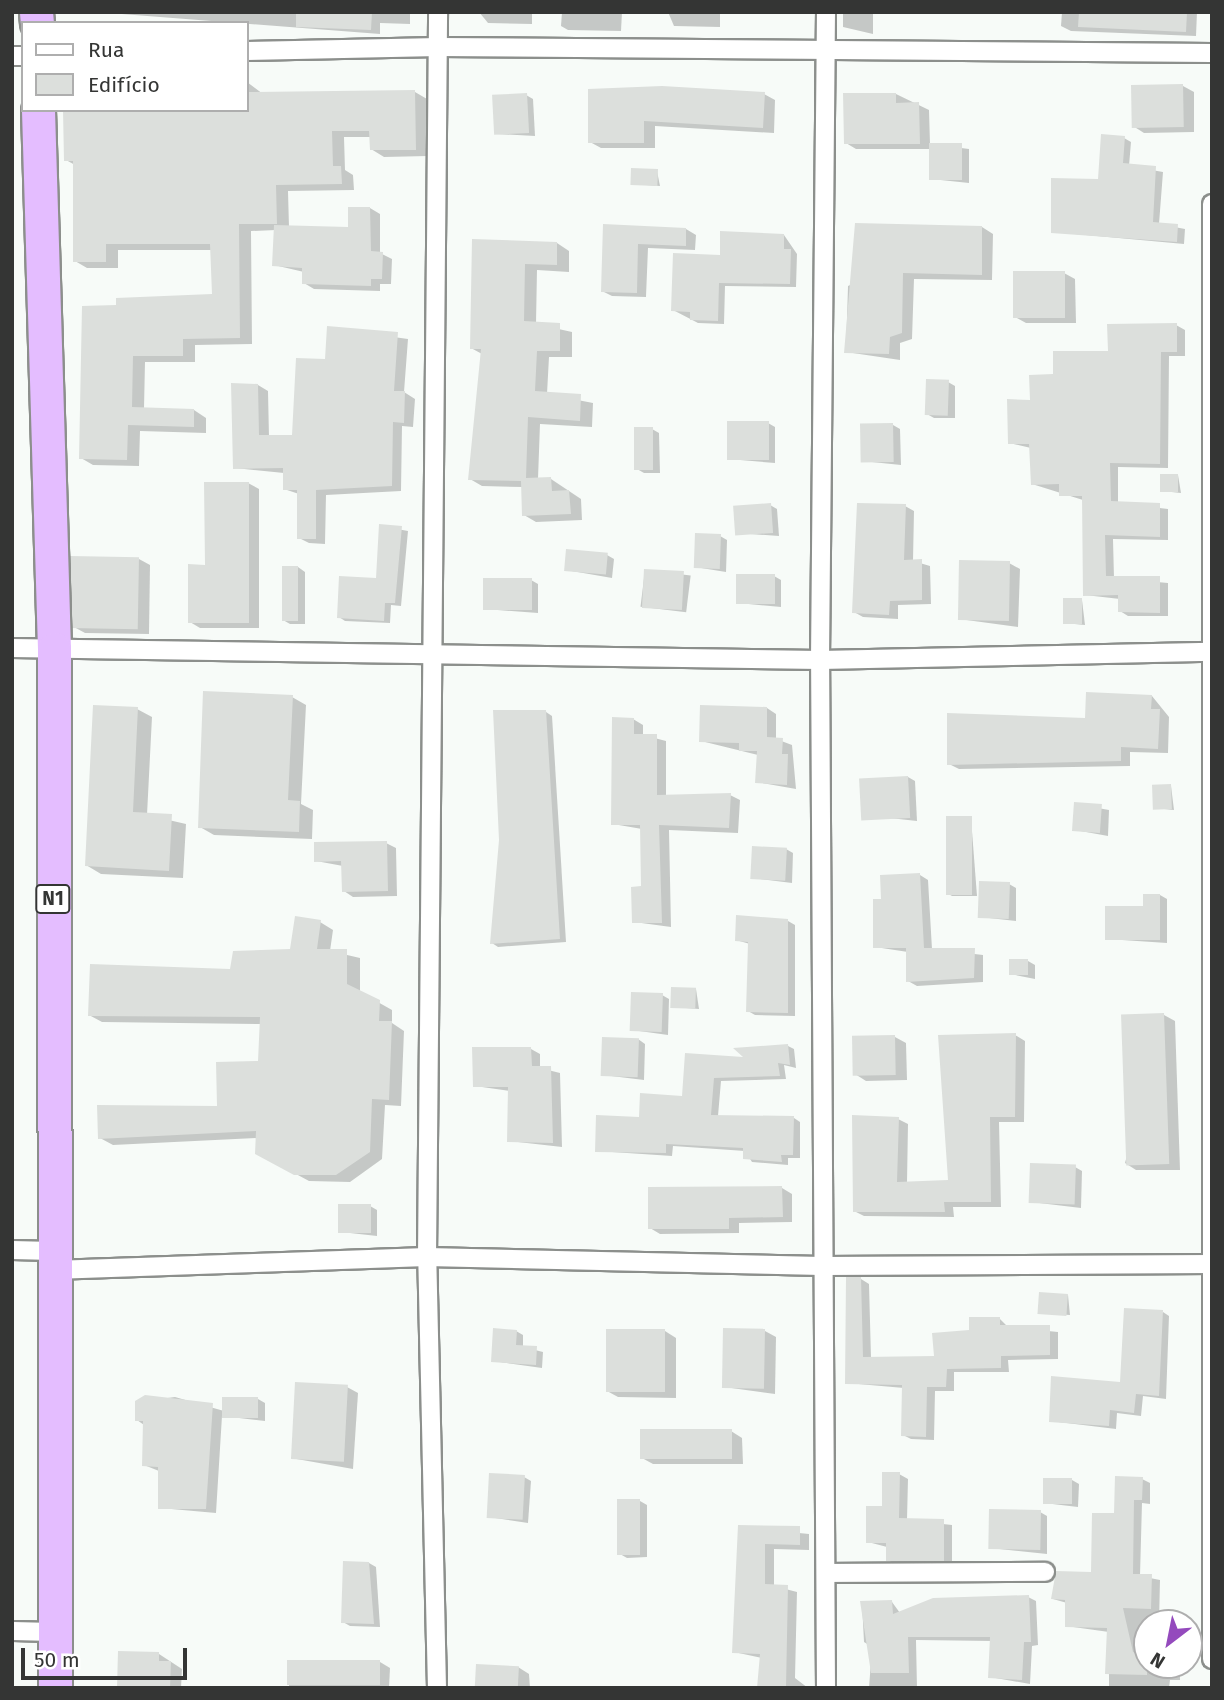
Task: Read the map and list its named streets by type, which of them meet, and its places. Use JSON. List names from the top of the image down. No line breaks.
{"streets":{"highway":["N1"]},"legend":["Rua","Edifício"],"scale_bar":"50 m","north":"bottom left"}
